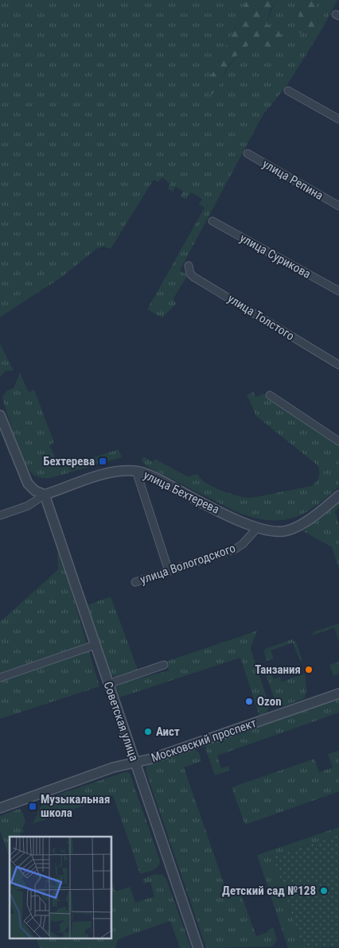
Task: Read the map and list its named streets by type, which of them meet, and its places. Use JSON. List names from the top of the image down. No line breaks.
{"streets":{"street":["улица Репина","улица Сурикова","улица Толстого","улица Бехтерева","улица Вологодского","Советская улица","Московский проспект"]},"crossings":[["улица Бехтерева","улица Вологодского"],["улица Бехтерева","Советская улица"],["Советская улица","Московский проспект"]],"places":{"transit":["Бехтерева","Музыкальная школа"],"other":["Танзания","Ozon","Аист","Детский сад №128"]}}
